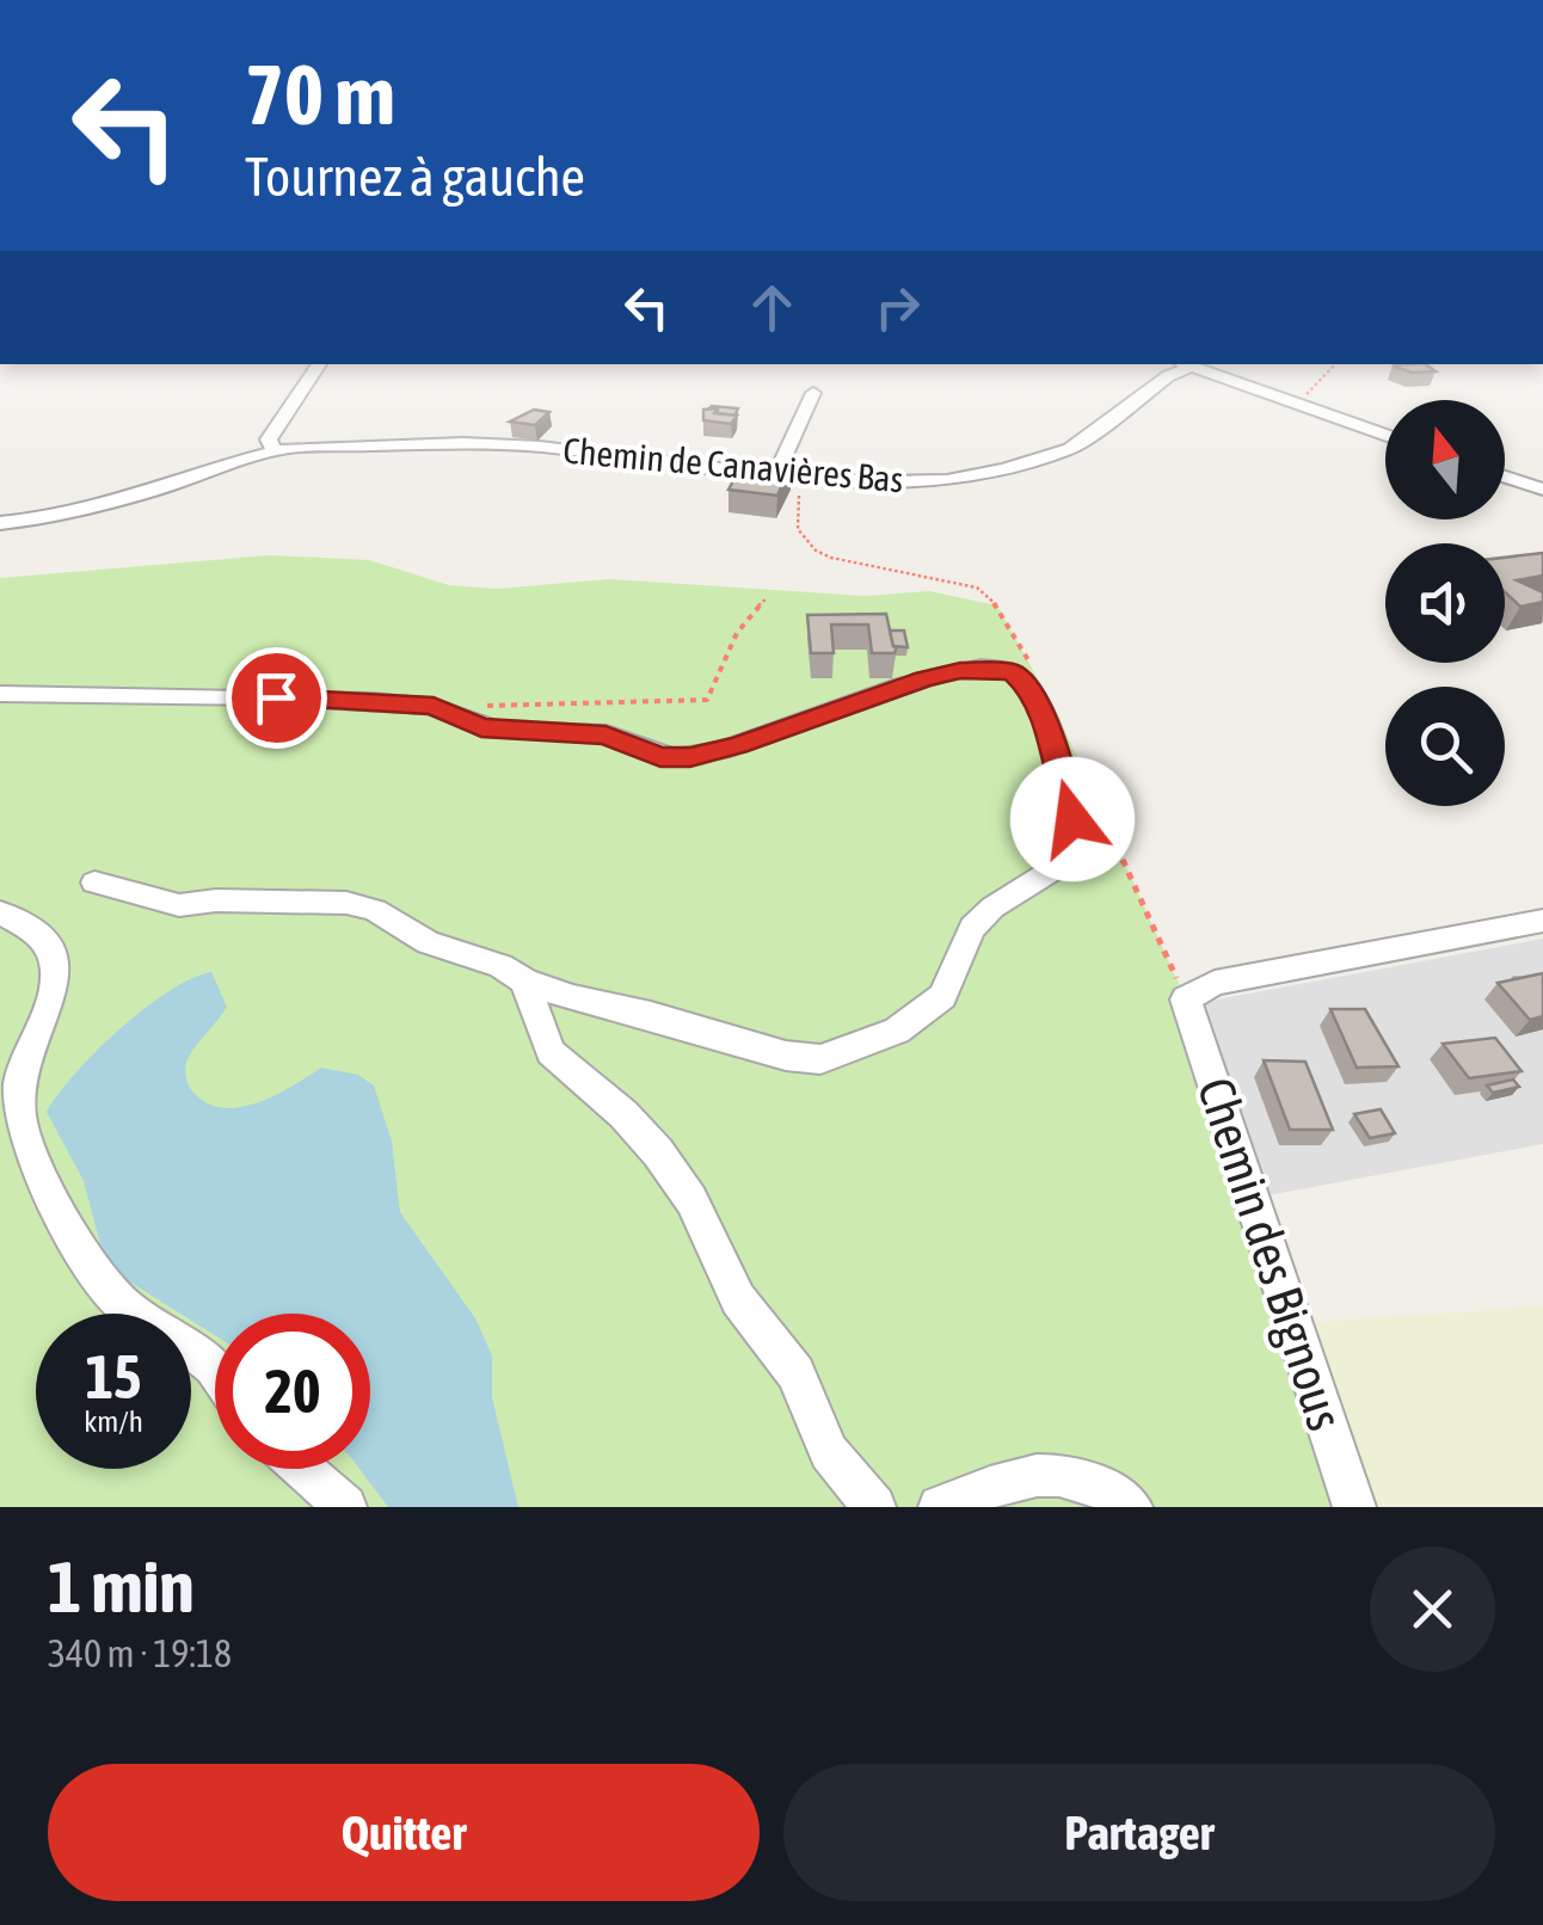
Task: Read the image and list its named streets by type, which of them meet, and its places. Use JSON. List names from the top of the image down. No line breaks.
{"streets":{"street":["Chemin de Canavières Bas","Chemin des Bignous"]},"north":"top","page":{"turn":["70 m","Tournez à gauche"],"speed":"15 km/h","limit":"20","heading":["1 min","340 m · 19:18"],"buttons":["Quitter","Partager"]}}
